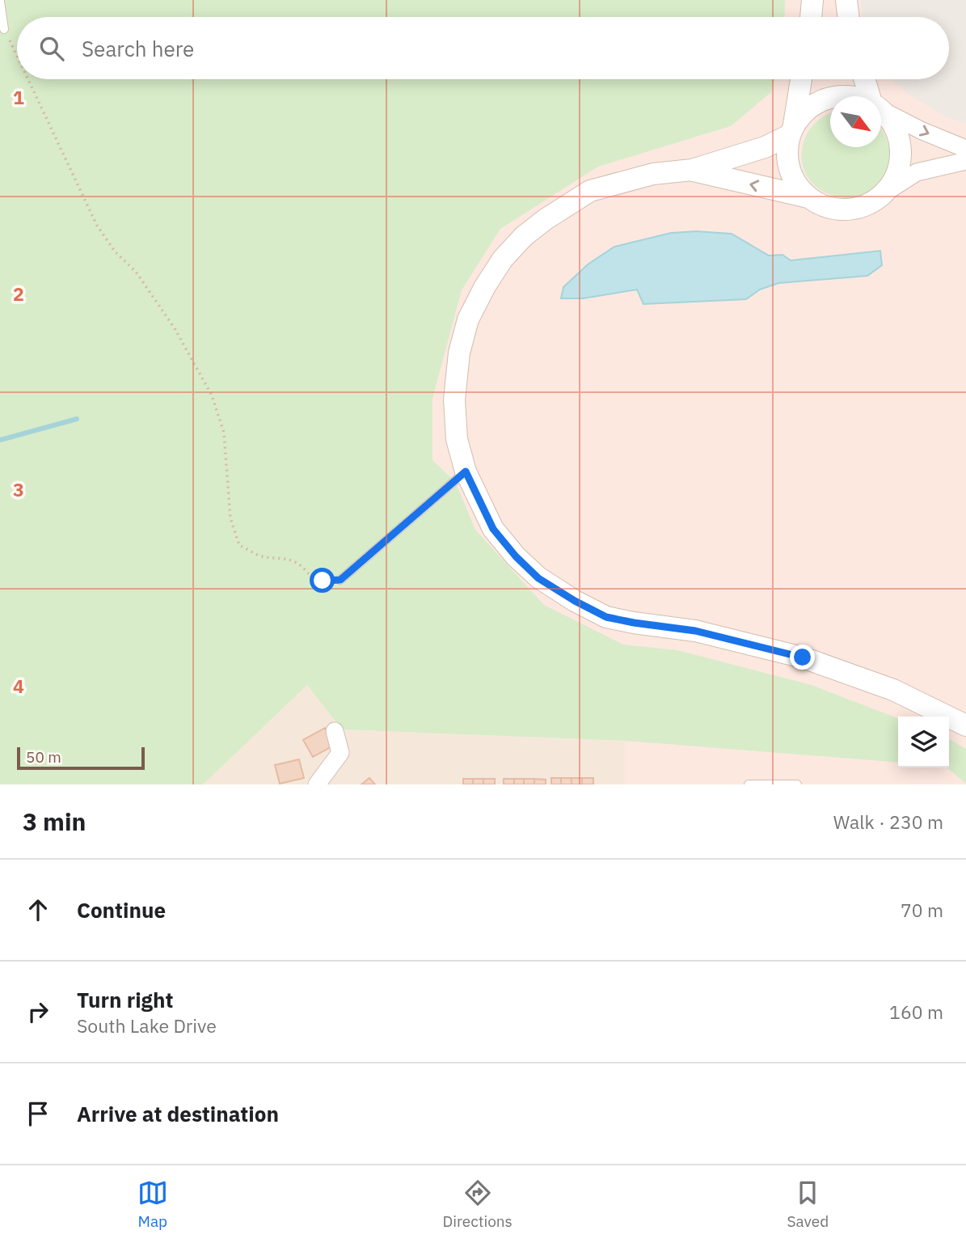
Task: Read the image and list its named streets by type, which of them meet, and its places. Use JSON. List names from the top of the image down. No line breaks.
{"scale_bar":"50 m","north":"bottom right","page":{"search":"Search here","scale":"50 m","heading":["3 min","Walk · 230 m"],"list":[["Continue","70 m"],["Turn right","South Lake Drive","160 m"],"Arrive at destination"],"nav":["Map","Directions","Saved"]},"grid":{"rows":["1","2","3","4"]}}
